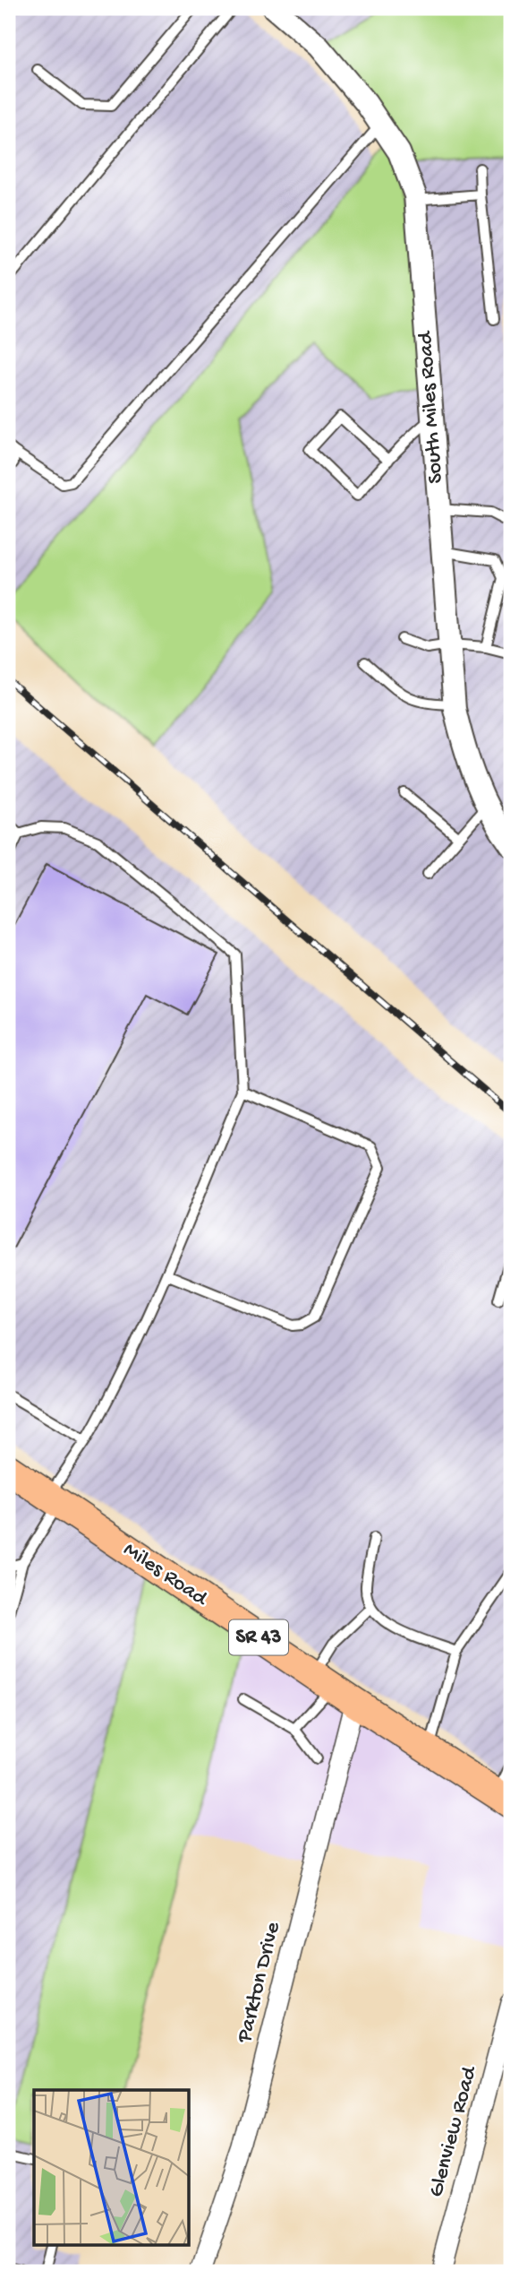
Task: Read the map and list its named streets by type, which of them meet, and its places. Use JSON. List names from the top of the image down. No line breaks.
{"streets":{"main road":["Miles Road","SR 43"],"street":["South Miles Road","Parkton Drive","Glenview Road"]},"crossings":[["Miles Road","Parkton Drive"]]}
